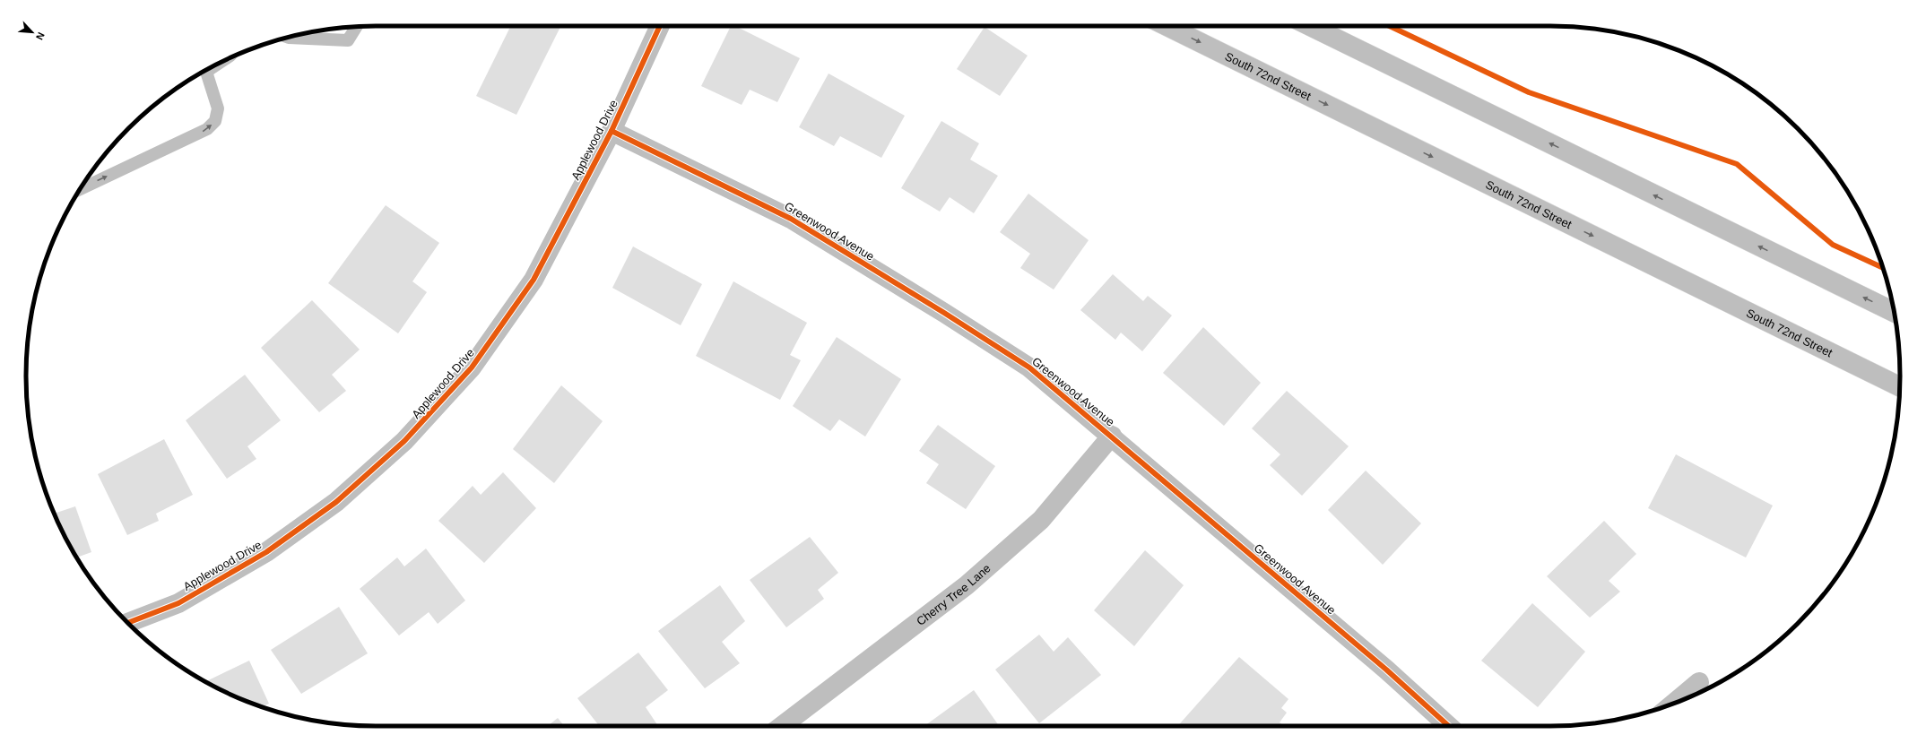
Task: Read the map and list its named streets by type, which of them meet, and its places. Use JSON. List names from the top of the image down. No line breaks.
{"streets":{"street":["South 72nd Street","Applewood Drive","Greenwood Avenue","Cherry Tree Lane"]},"crossings":[["Applewood Drive","Greenwood Avenue"],["Greenwood Avenue","Cherry Tree Lane"]],"north":"bottom right"}
